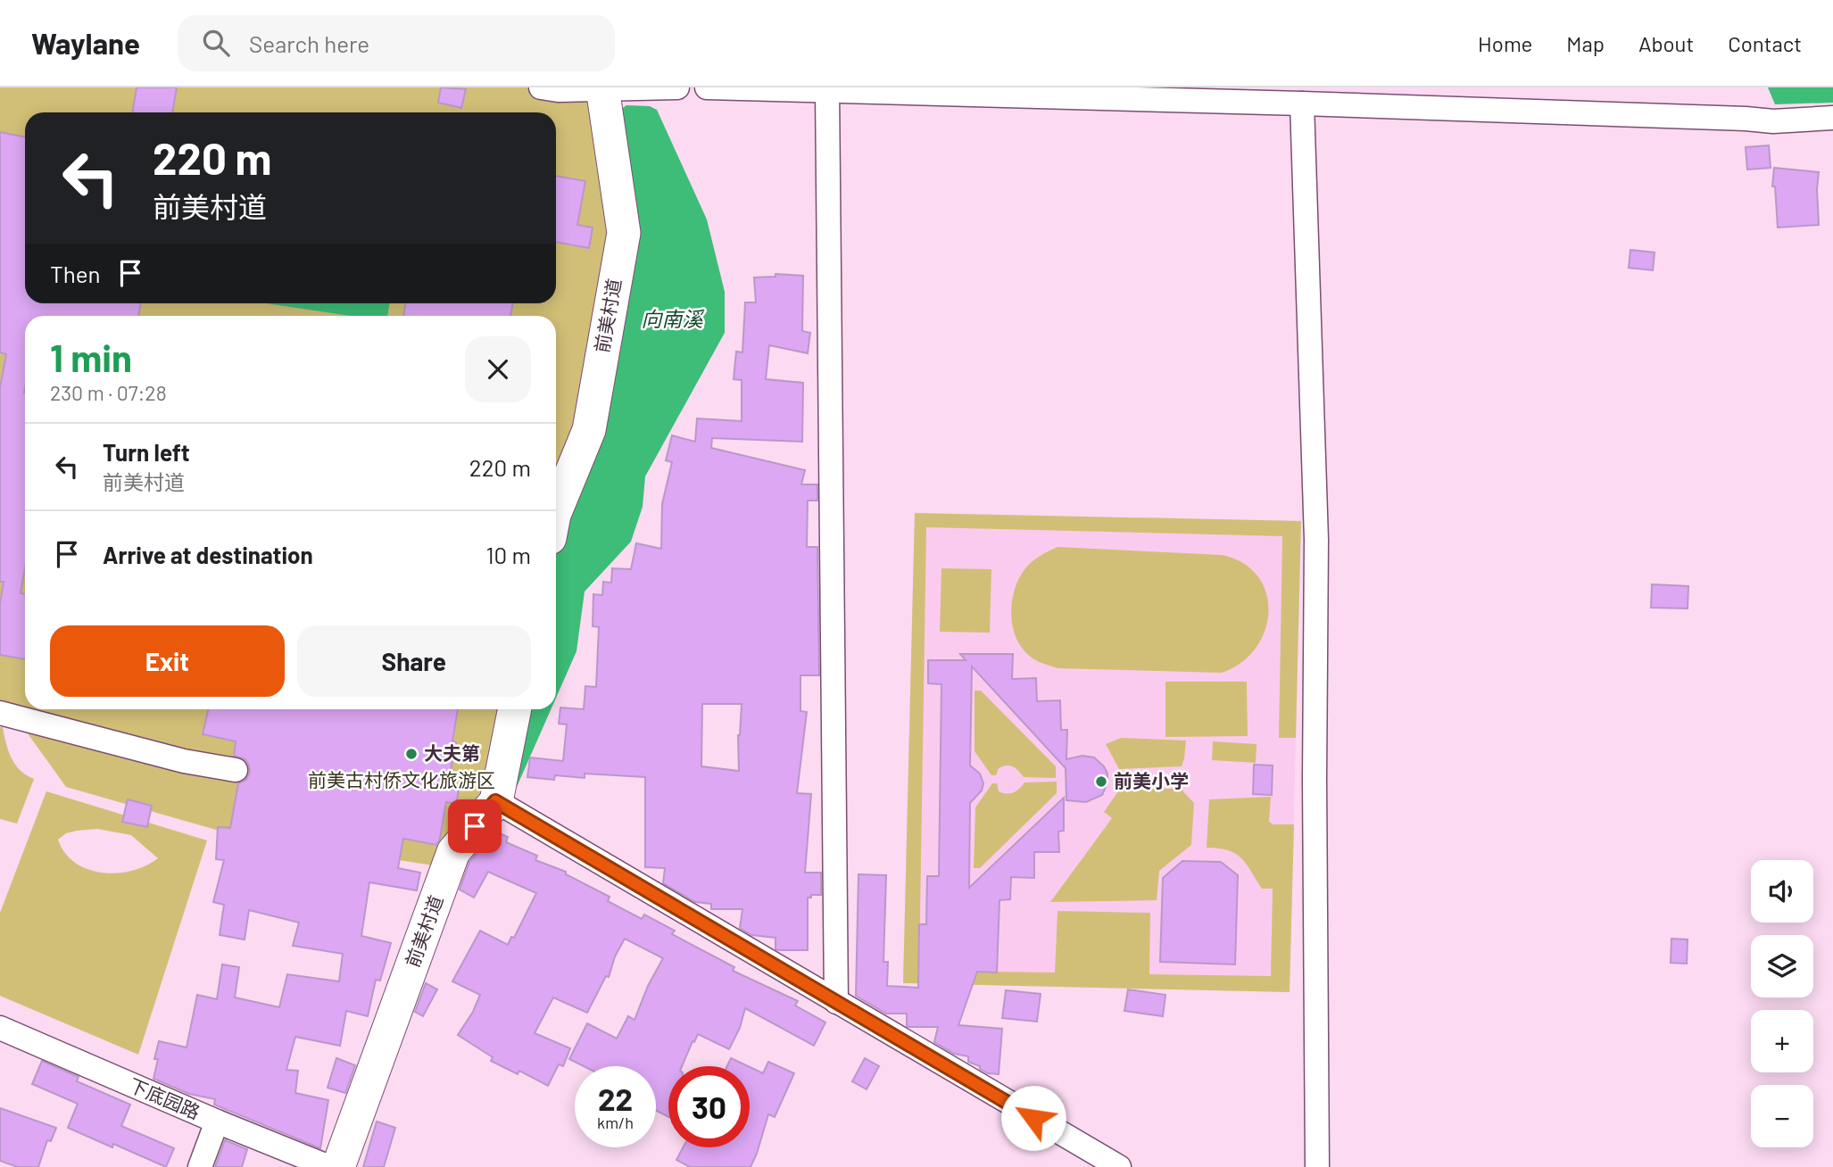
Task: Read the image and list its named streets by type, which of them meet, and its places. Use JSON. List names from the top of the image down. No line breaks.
{"streets":{"street":["前美村道","下底园路"]},"water":["向南溪"],"parks":["前美古村侨文化旅游区"],"places":["大夫第","前美小学"],"page":{"header":"Waylane","search":"Search here","nav":["Home","Map","About","Contact"],"turn":["220 m","前美村道"],"then":"Then","heading":["1 min","230 m · 07:28"],"list":[{"name":"Turn left","note":"前美村道","value":"220 m"},{"name":"Arrive at destination","value":"10 m"}],"buttons":["Exit","Share"],"map_buttons":["+","−"],"speed":"22 km/h","limit":"30"}}
